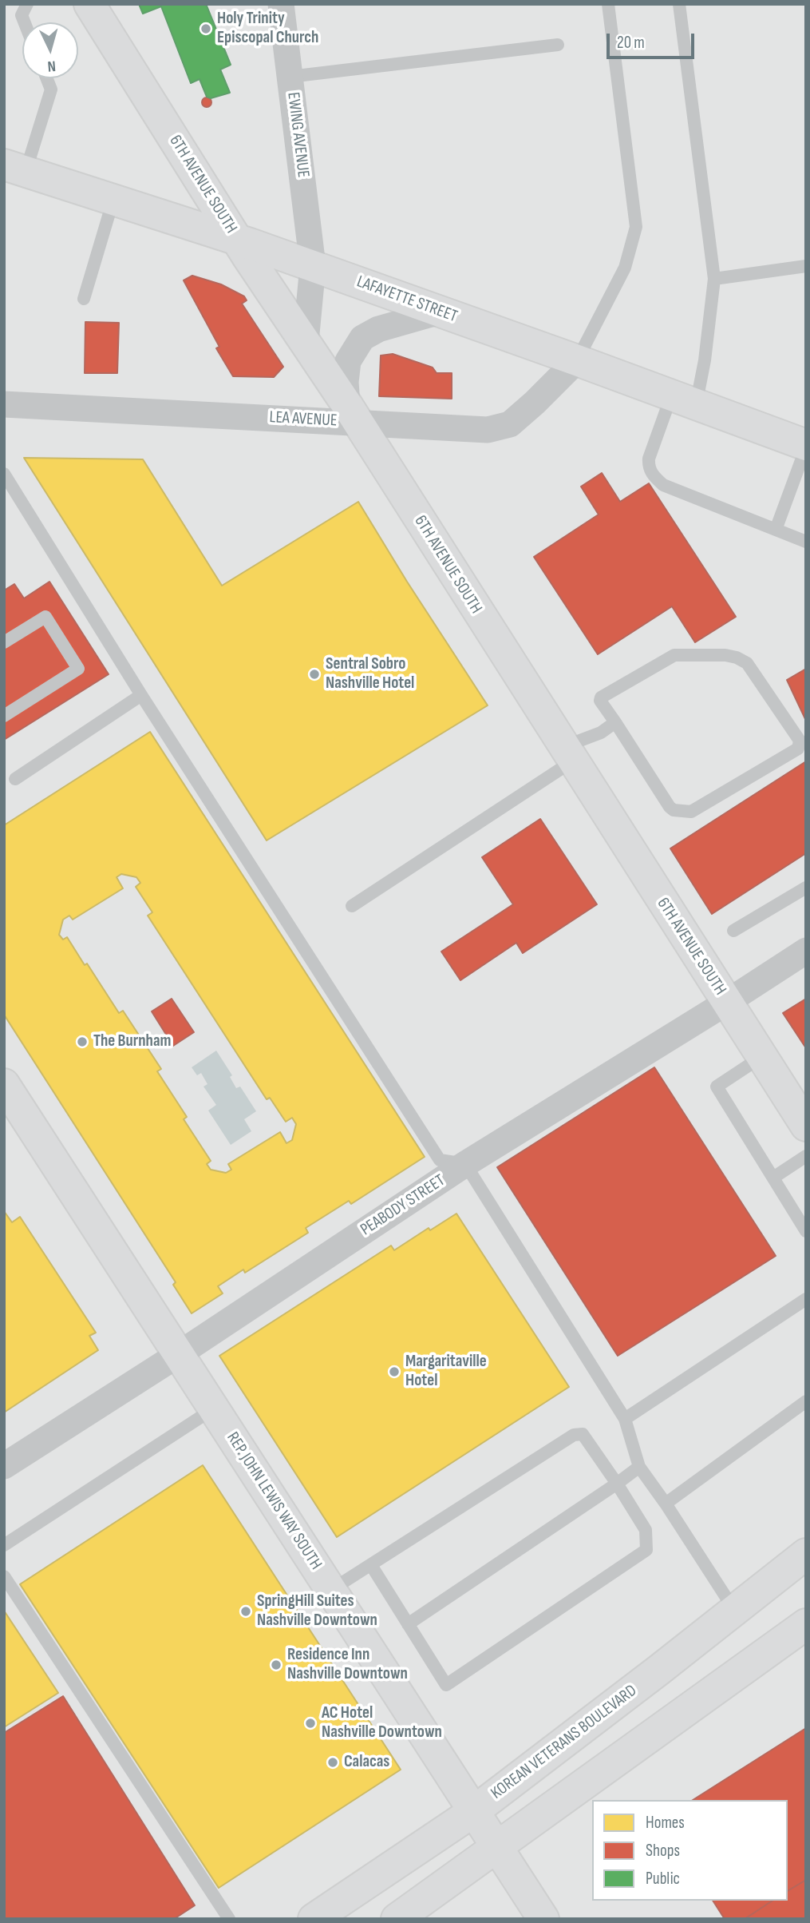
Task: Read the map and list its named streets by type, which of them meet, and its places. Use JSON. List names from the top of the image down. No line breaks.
{"streets":{"street":["EWING AVENUE","6TH AVENUE SOUTH","LAFAYETTE STREET","LEA AVENUE","PEABODY STREET","REP. JOHN LEWIS WAY SOUTH","KOREAN VETERANS BOULEVARD"]},"crossings":[["EWING AVENUE","6TH AVENUE SOUTH"],["EWING AVENUE","LAFAYETTE STREET"],["6TH AVENUE SOUTH","LAFAYETTE STREET"],["6TH AVENUE SOUTH","LEA AVENUE"],["6TH AVENUE SOUTH","PEABODY STREET"],["LAFAYETTE STREET","LEA AVENUE"],["PEABODY STREET","REP. JOHN LEWIS WAY SOUTH"],["REP. JOHN LEWIS WAY SOUTH","KOREAN VETERANS BOULEVARD"]],"places":["Holy Trinity Episcopal Church","Sentral Sobro Nashville Hotel","The Burnham","Margaritaville Hotel","SpringHill Suites Nashville Downtown","Residence Inn Nashville Downtown","AC Hotel Nashville Downtown","Calacas"],"legend":["Homes","Shops","Public"],"scale_bar":"20 m","north":"bottom"}
